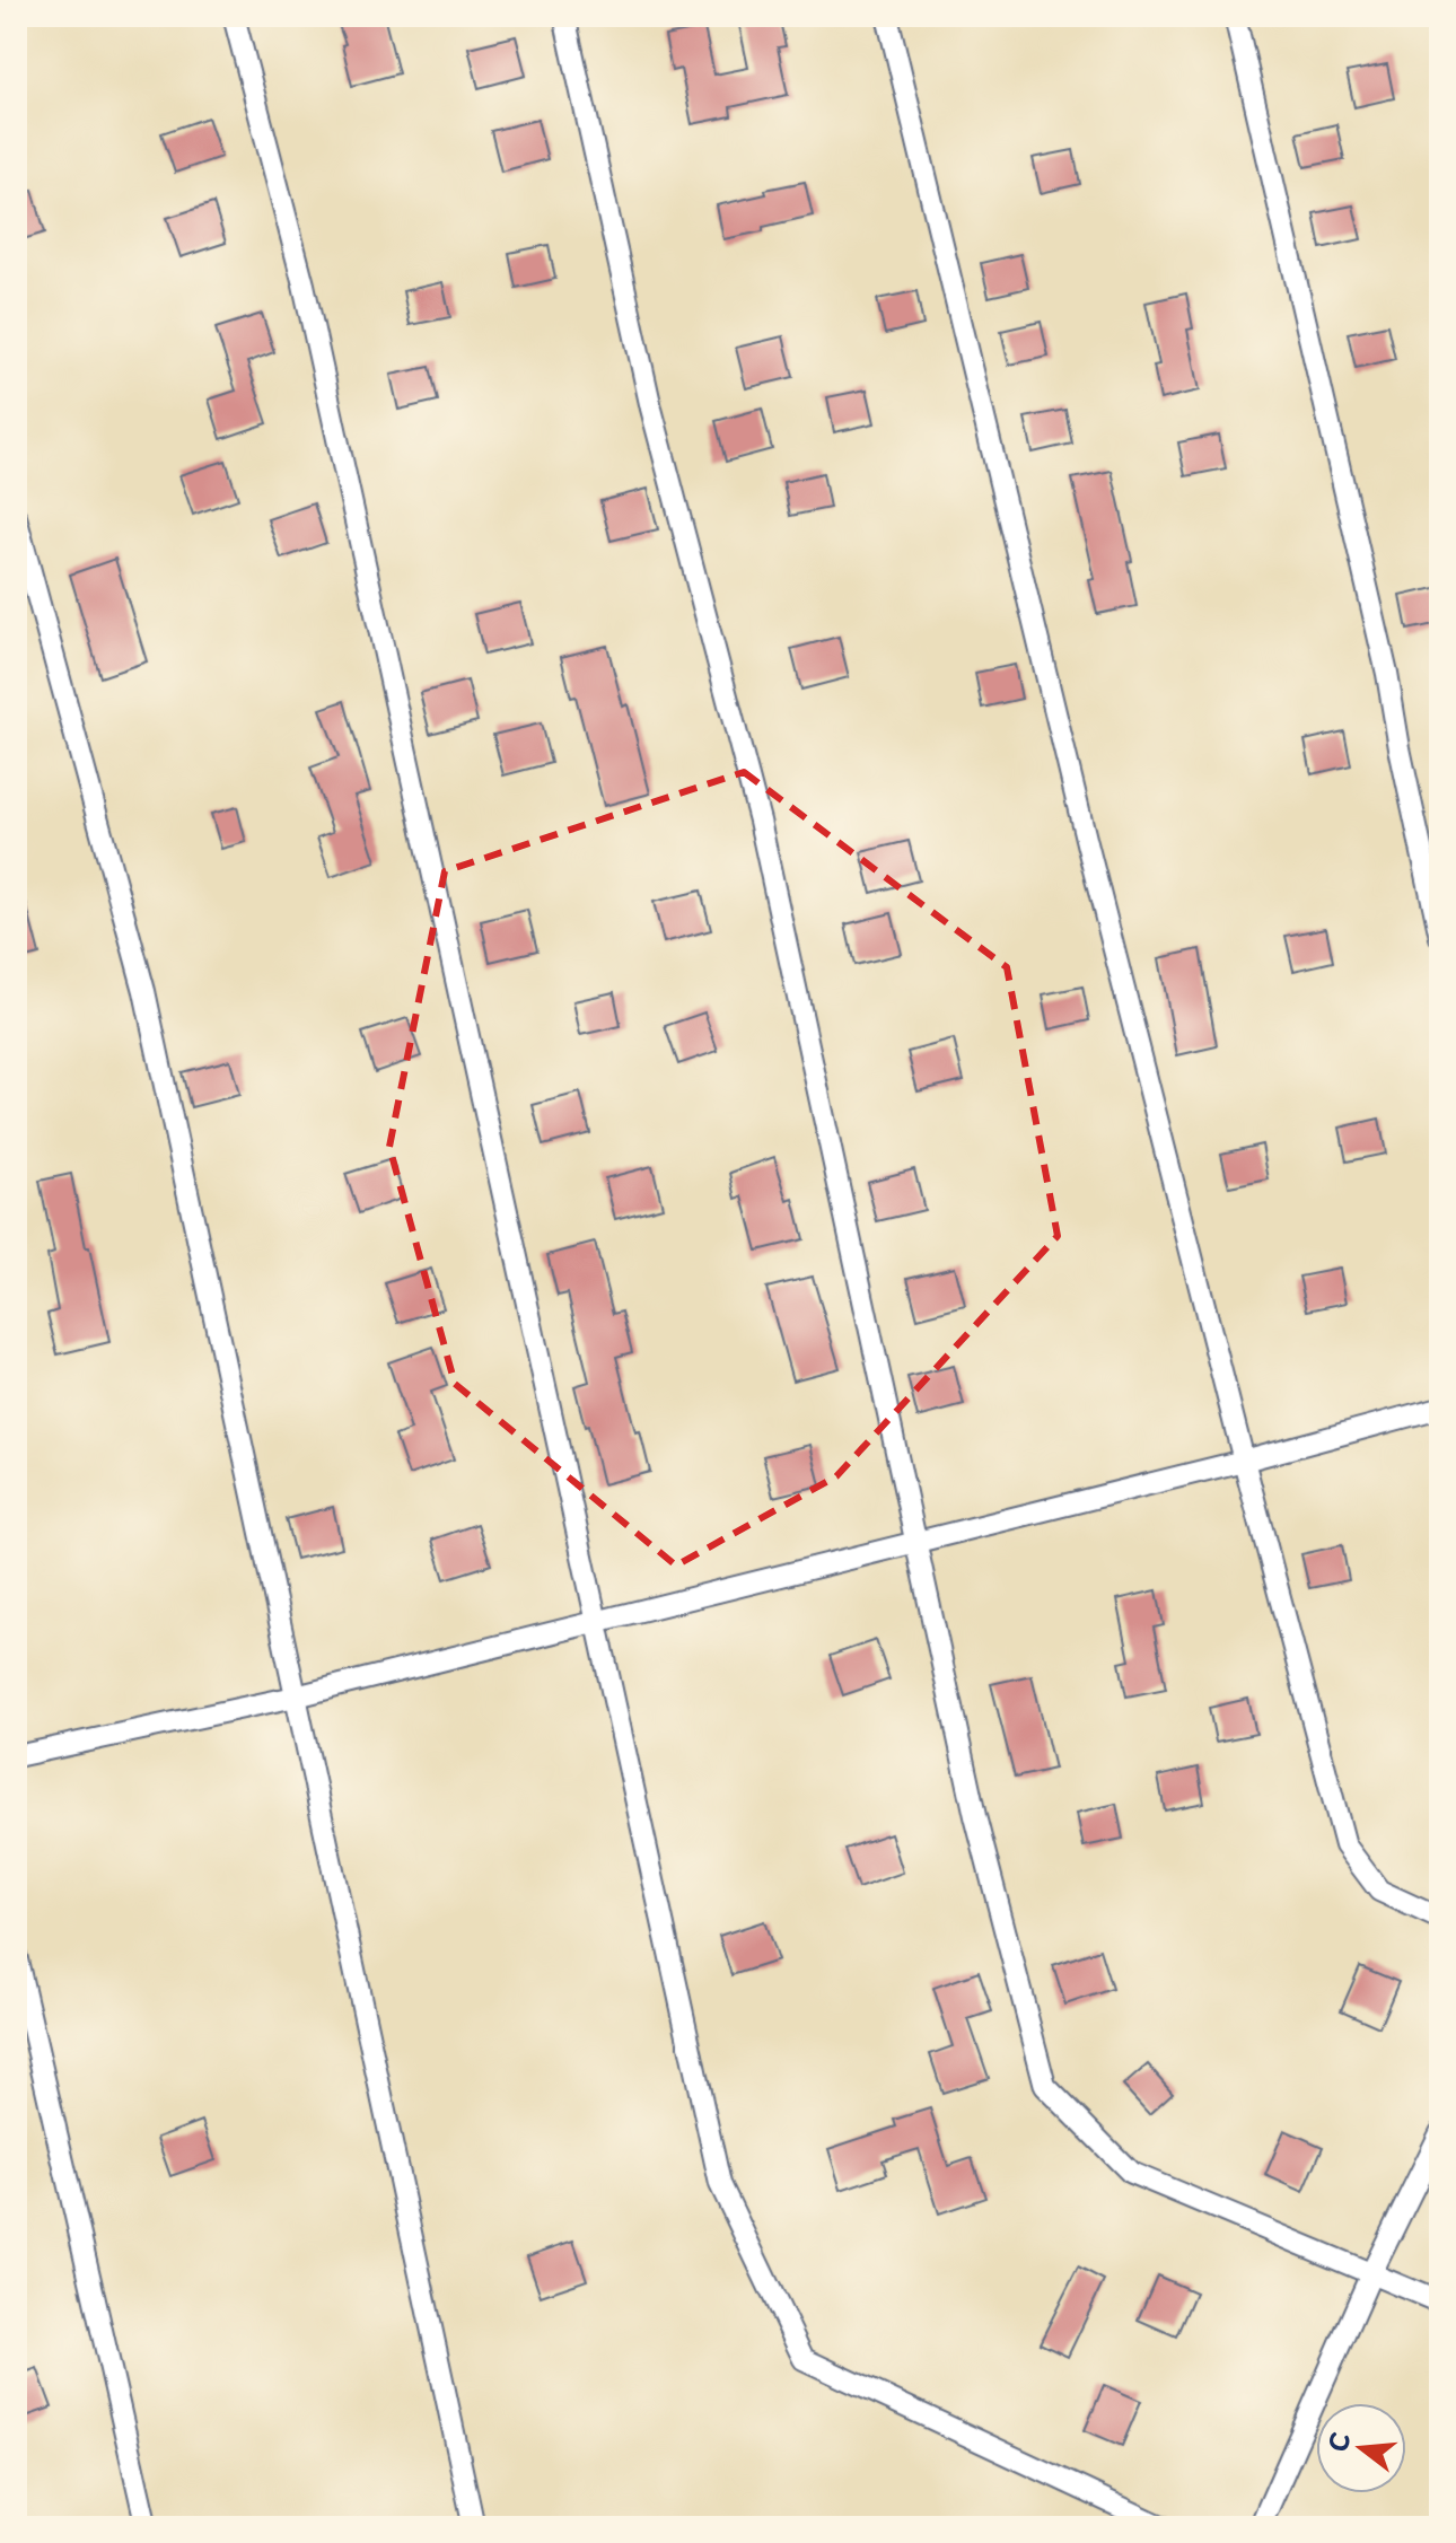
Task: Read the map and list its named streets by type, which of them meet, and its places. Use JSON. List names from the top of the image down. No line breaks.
{"north":"left"}
